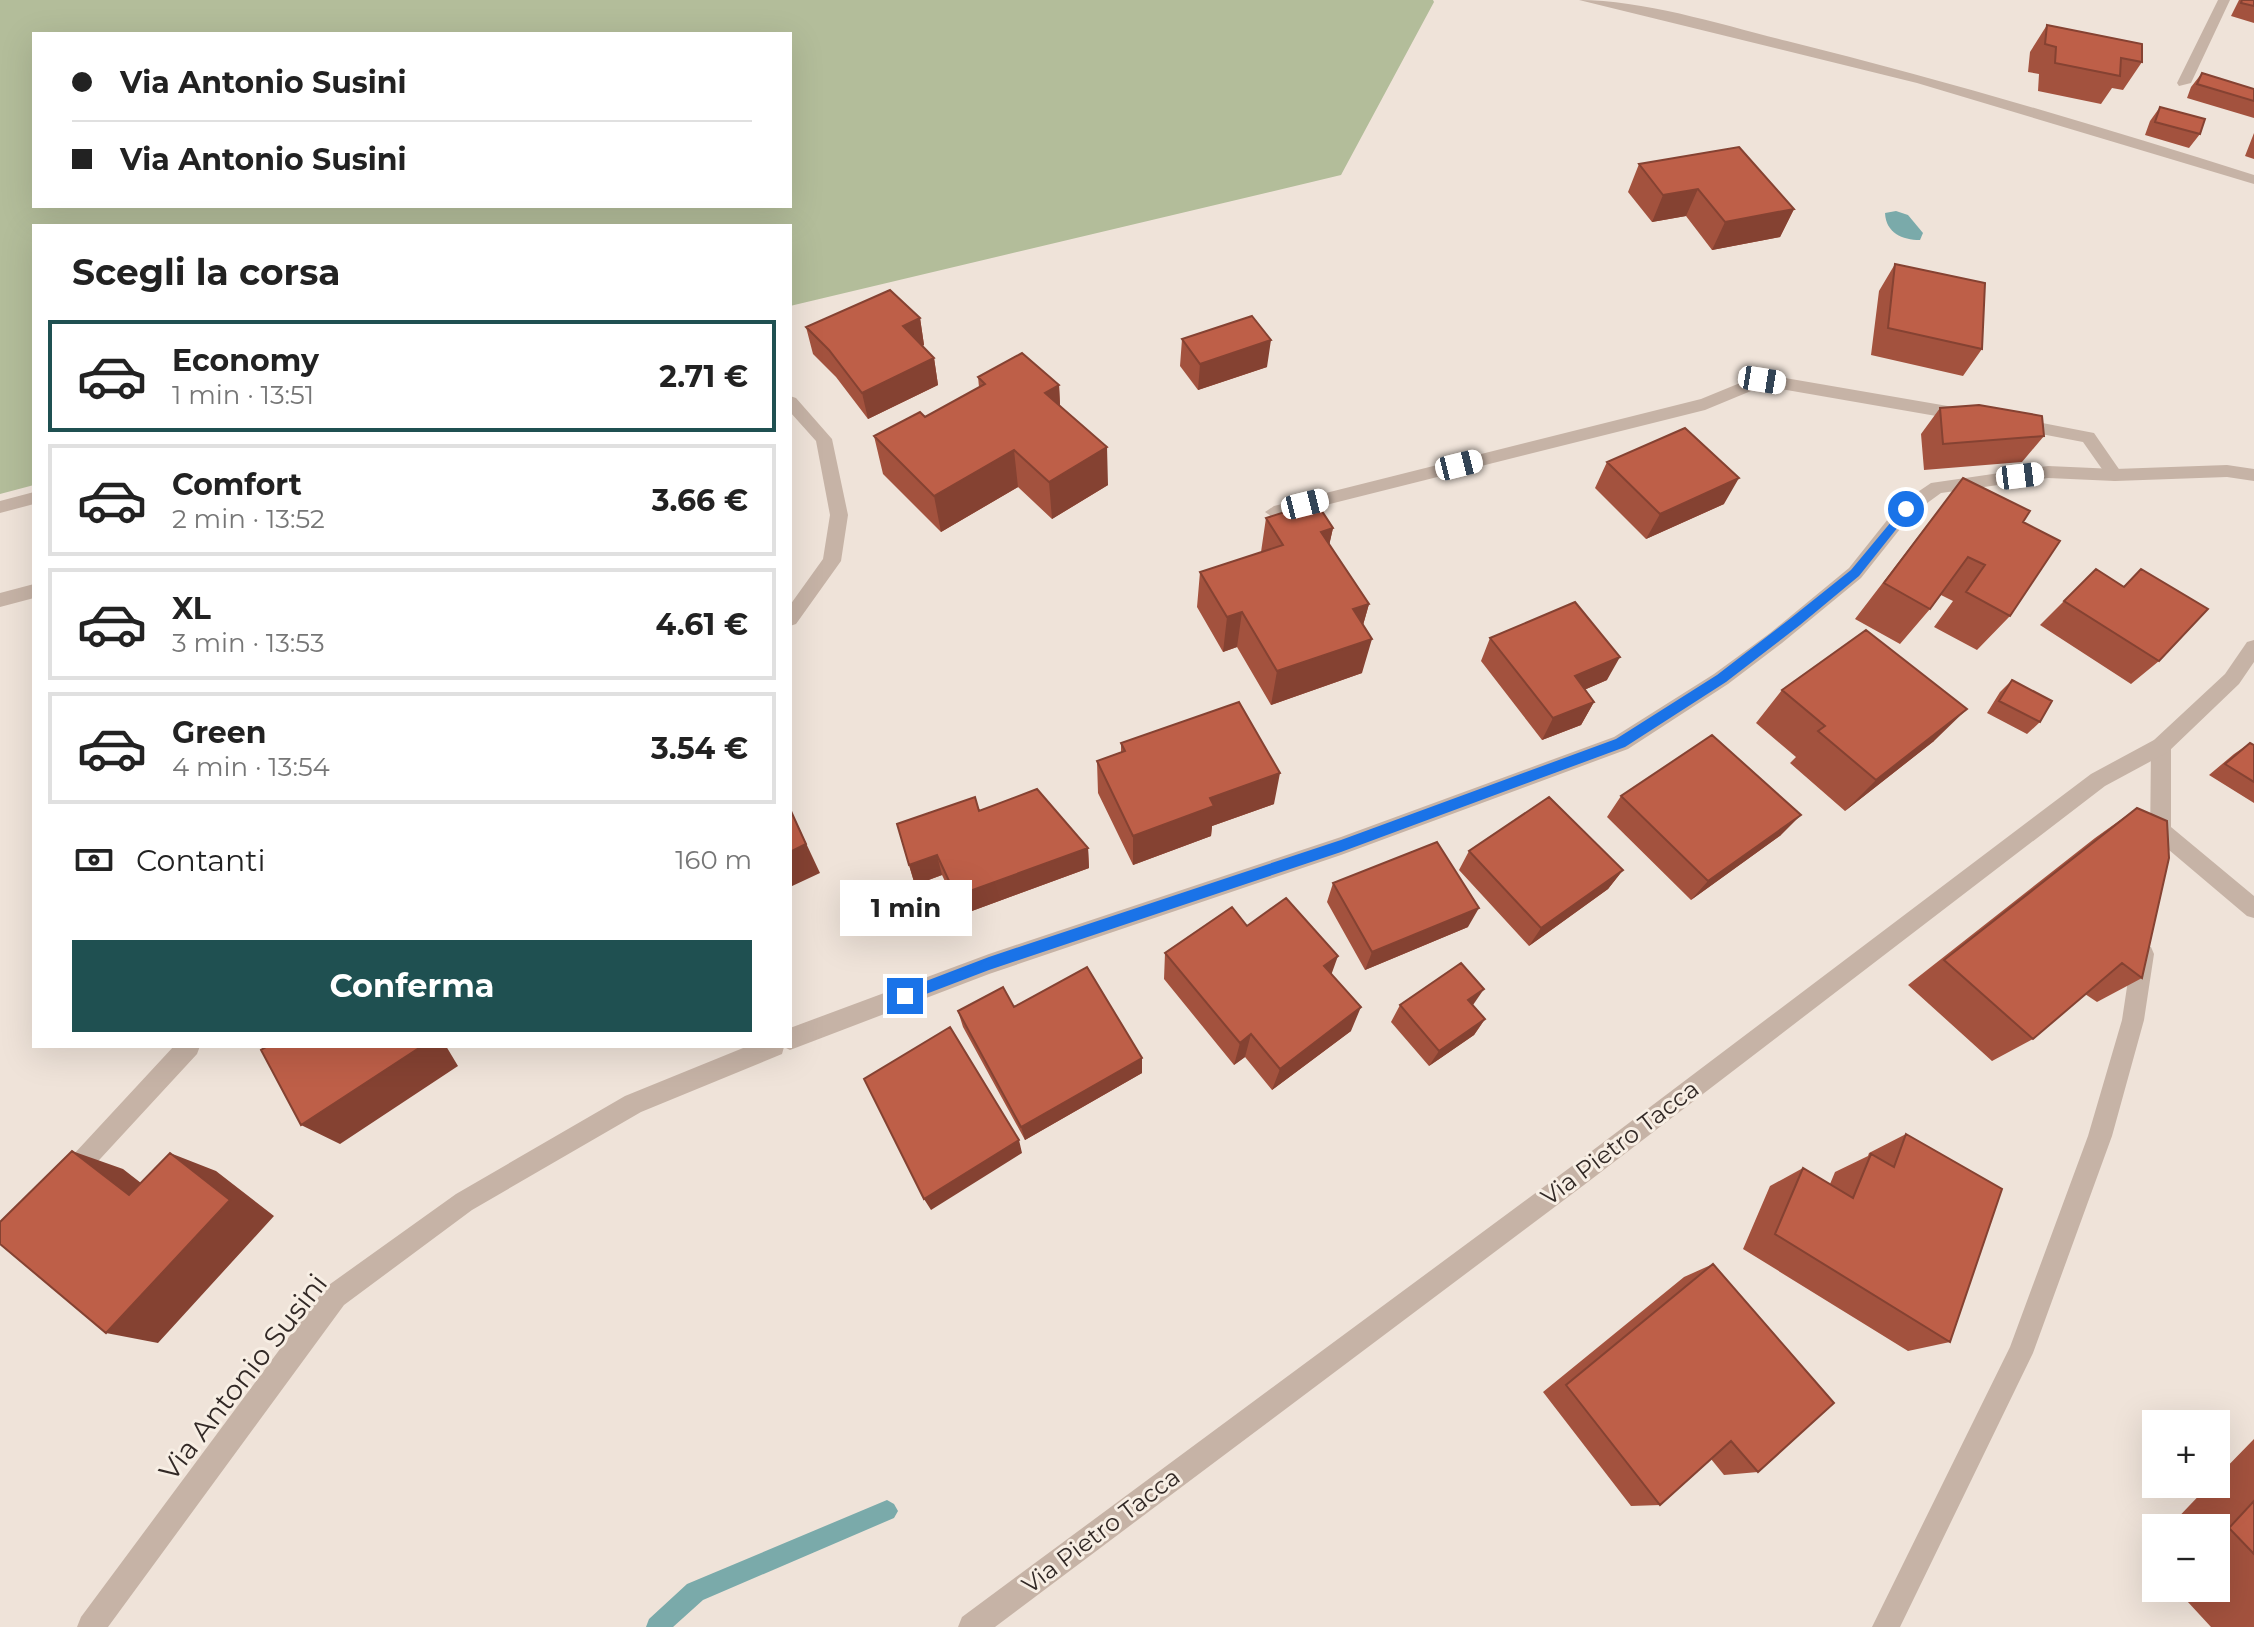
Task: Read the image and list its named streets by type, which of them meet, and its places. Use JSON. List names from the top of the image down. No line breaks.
{"streets":{"street":["Via Pietro Tacca","Via Antonio Susini"]},"page":{"banner":["Via Antonio Susini","Via Antonio Susini"],"heading":"Scegli la corsa","list":[{"name":"Economy","note":"1 min · 13:51","value":"2.71 €"},{"name":"Comfort","note":"2 min · 13:52","value":"3.66 €"},{"name":"XL","note":"3 min · 13:53","value":"4.61 €"},{"name":"Green","note":"4 min · 13:54","value":"3.54 €"}],"pay":["Contanti","160 m"],"bubble":"1 min","buttons":"Conferma","map_buttons":["+","−"]}}
